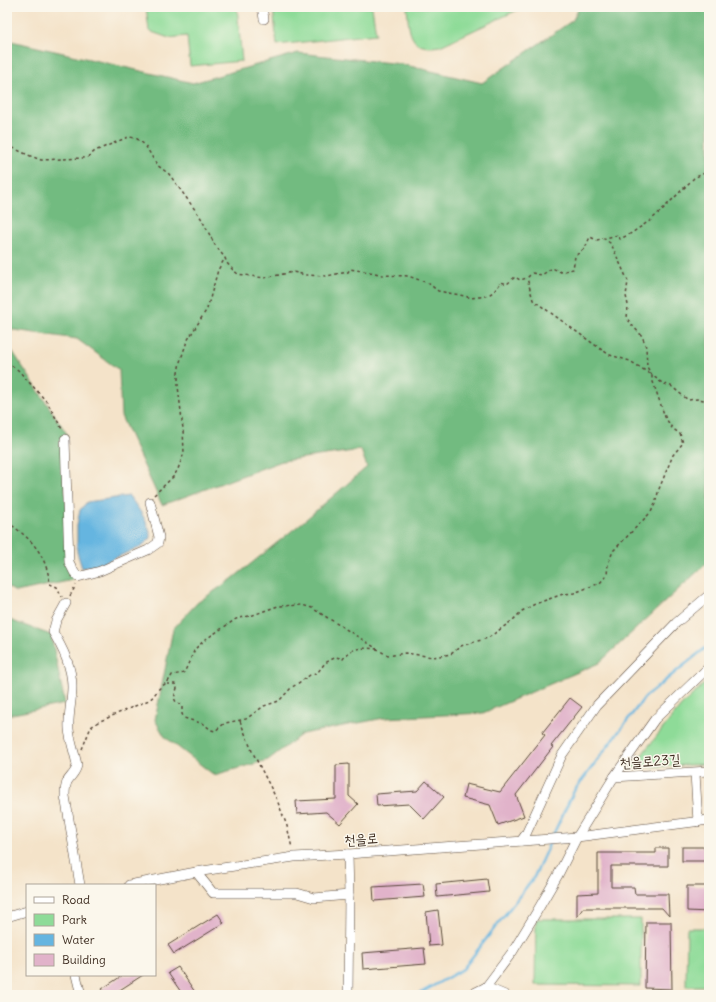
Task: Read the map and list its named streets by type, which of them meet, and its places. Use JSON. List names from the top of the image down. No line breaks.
{"streets":{"street":["천을로23길","천을로"]},"crossings":[["천을로23길","천을로"]],"legend":["Road","Park","Water","Building"]}
